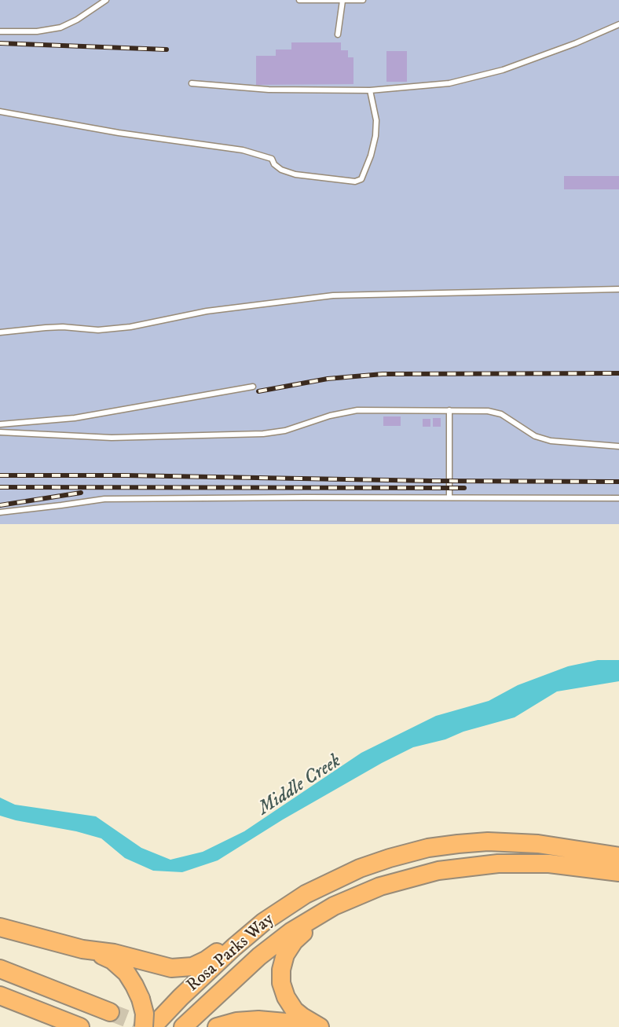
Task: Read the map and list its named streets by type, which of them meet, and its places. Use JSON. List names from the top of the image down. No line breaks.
{"streets":{"highway":["Rosa Parks Way"]},"water":["Middle Creek"]}
